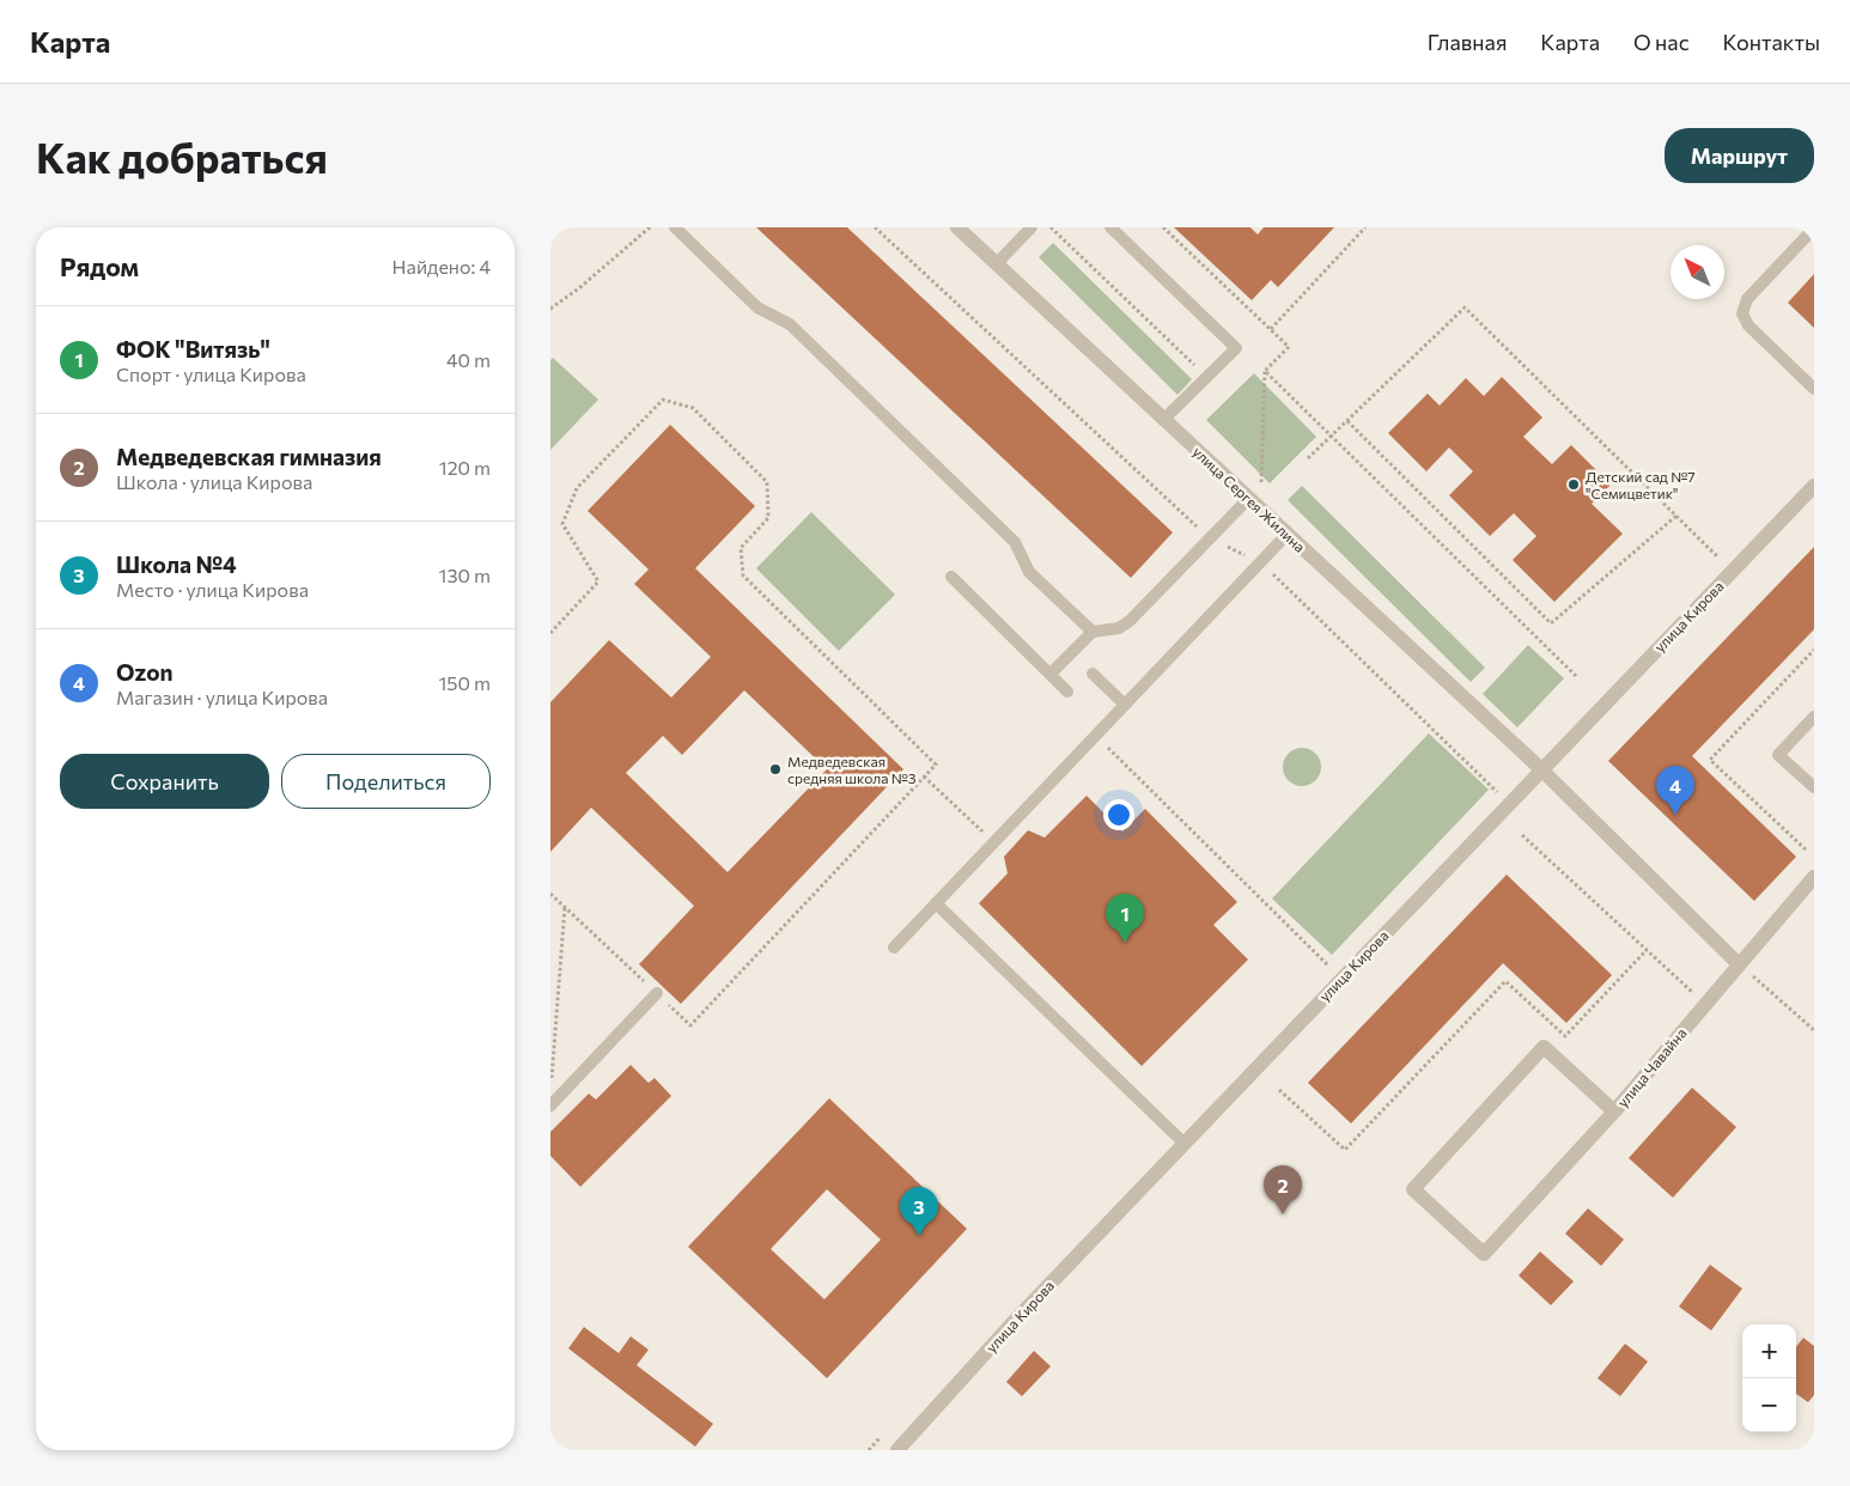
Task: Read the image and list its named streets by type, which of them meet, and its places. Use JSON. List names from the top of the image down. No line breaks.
{"streets":{"street":["улица Сергея Жилина","улица Кирова","улица Чавайна"]},"crossings":[["улица Сергея Жилина","улица Кирова"],["улица Сергея Жилина","улица Чавайна"]],"places":["Детский сад №7 \"Семицветик\"","Медведевская средняя школа №3"],"north":"top left","page":{"header":"Карта","nav":["Главная","Карта","О нас","Контакты"],"buttons":["Маршрут",["Сохранить","Поделиться"]],"title":"Как добраться","heading":["Рядом","Найдено: 4"],"list":[{"mark":"1","name":"ФОК \"Витязь\"","note":"Спорт · улица Кирова","value":"40 m"},{"mark":"2","name":"Медведевская гимназия","note":"Школа · улица Кирова","value":"120 m"},{"mark":"3","name":"Школа №4","note":"Место · улица Кирова","value":"130 m"},{"mark":"4","name":"Ozon","note":"Магазин · улица Кирова","value":"150 m"}],"pins":["4","1","2","3"],"map_buttons":["+","−"]}}
